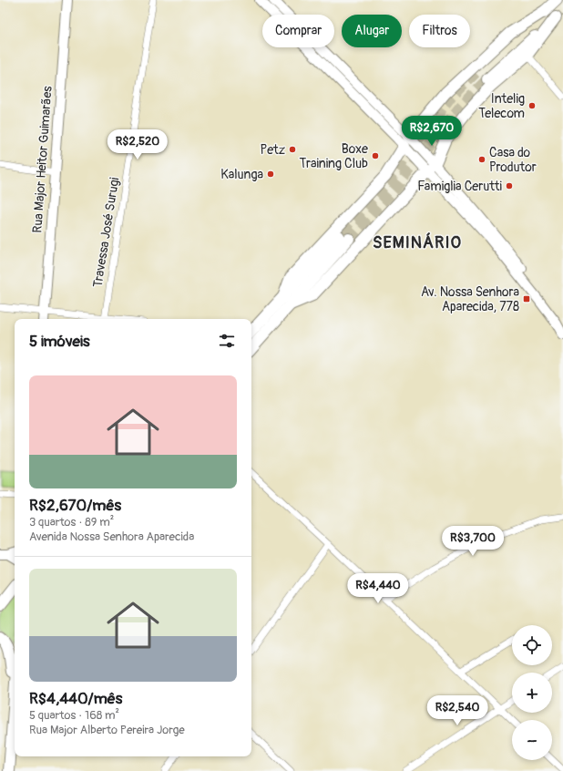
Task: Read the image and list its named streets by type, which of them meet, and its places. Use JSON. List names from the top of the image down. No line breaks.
{"streets":{"main road":["Rua Major Heitor Guimarães"],"street":["Travessa José Surugi"]},"districts":["SEMINÁRIO"],"places":{"other":["Intelig Telecom","Petz","Boxe Training Club","Casa do Produtor","Kalunga","Famiglia Cerutti"],"transit":["Av. Nossa Senhora Aparecida, 778"]},"page":{"chip":["Comprar","Alugar","Filtros"],"price":["R$2,670","R$2,520","R$3,700","R$4,440","R$2,540"],"heading":"5 imóveis","list":[{"name":"R$2,670/mês","note":"3 quartos · 89 m² · Avenida Nossa Senhora Aparecida"},{"name":"R$4,440/mês","note":"5 quartos · 168 m² · Rua Major Alberto Pereira Jorge"}],"map_buttons":["+","−"]}}
